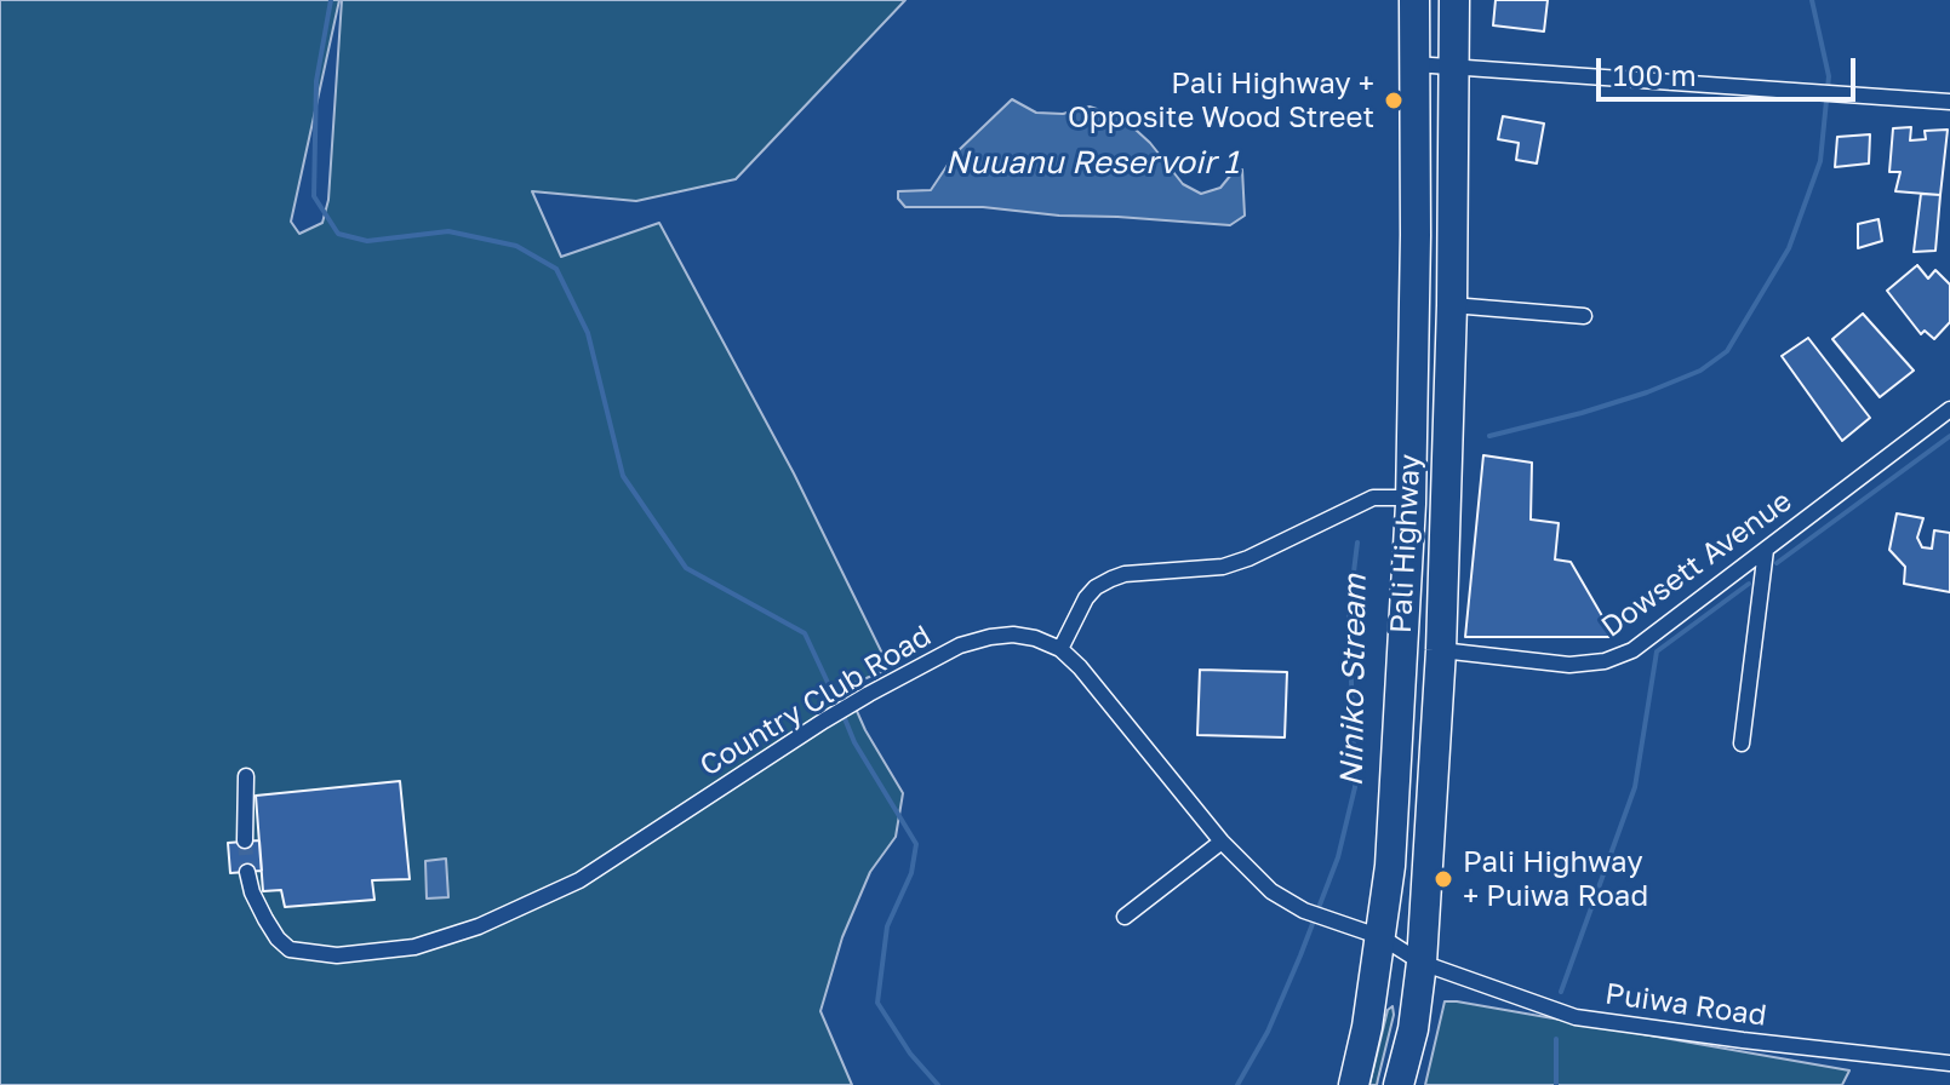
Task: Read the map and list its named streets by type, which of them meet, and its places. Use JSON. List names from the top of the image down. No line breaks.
{"streets":{"highway":["Pali Highway"],"street":["Dowsett Avenue","Country Club Road","Puiwa Road"]},"crossings":[["Pali Highway","Dowsett Avenue"],["Pali Highway","Country Club Road"],["Pali Highway","Puiwa Road"],["Country Club Road","Puiwa Road"]],"water":["Nuuanu Reservoir 1","Niniko Stream"],"places":["Pali Highway + Opposite Wood Street","Pali Highway + Puiwa Road"],"scale_bar":"100 m"}
